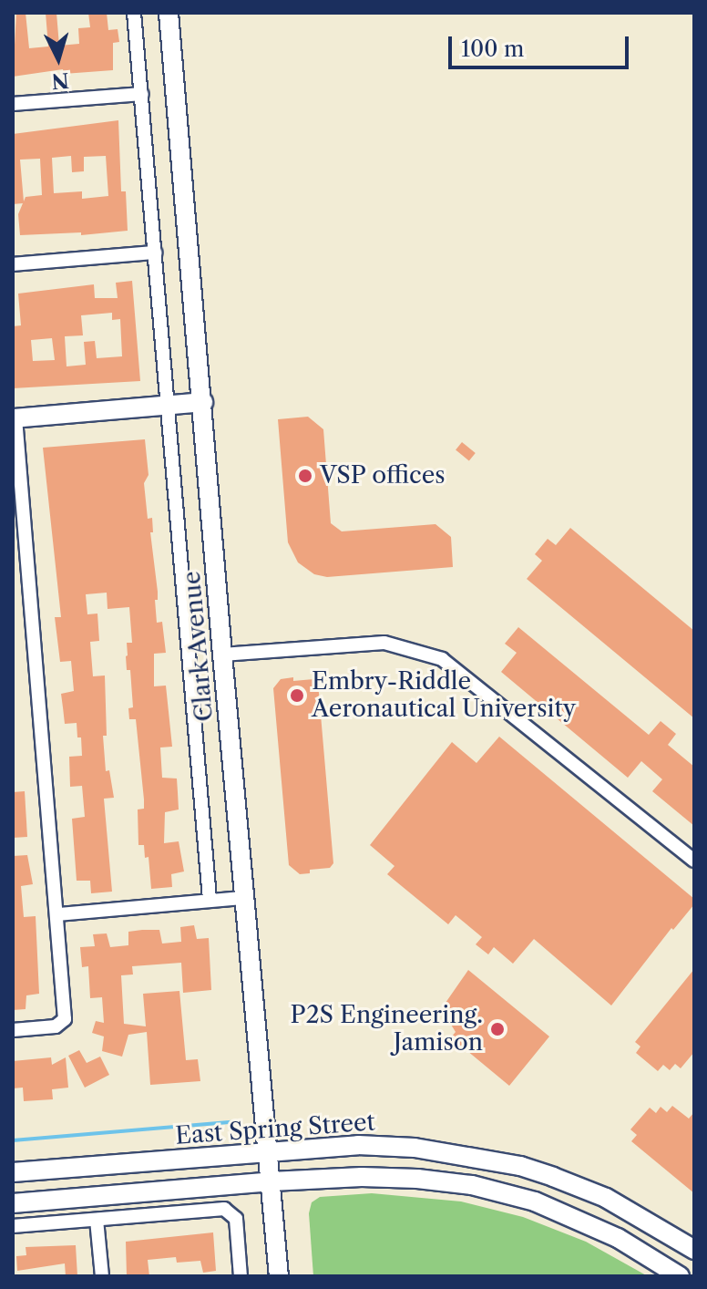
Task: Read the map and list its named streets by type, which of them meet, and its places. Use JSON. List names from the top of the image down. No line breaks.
{"streets":{"main road":["Clark Avenue","East Spring Street"]},"crossings":[["Clark Avenue","East Spring Street"]],"places":["VSP offices","Embry-Riddle Aeronautical University","P2S Engineering. Jamison"],"scale_bar":"100 m","north":"bottom"}
